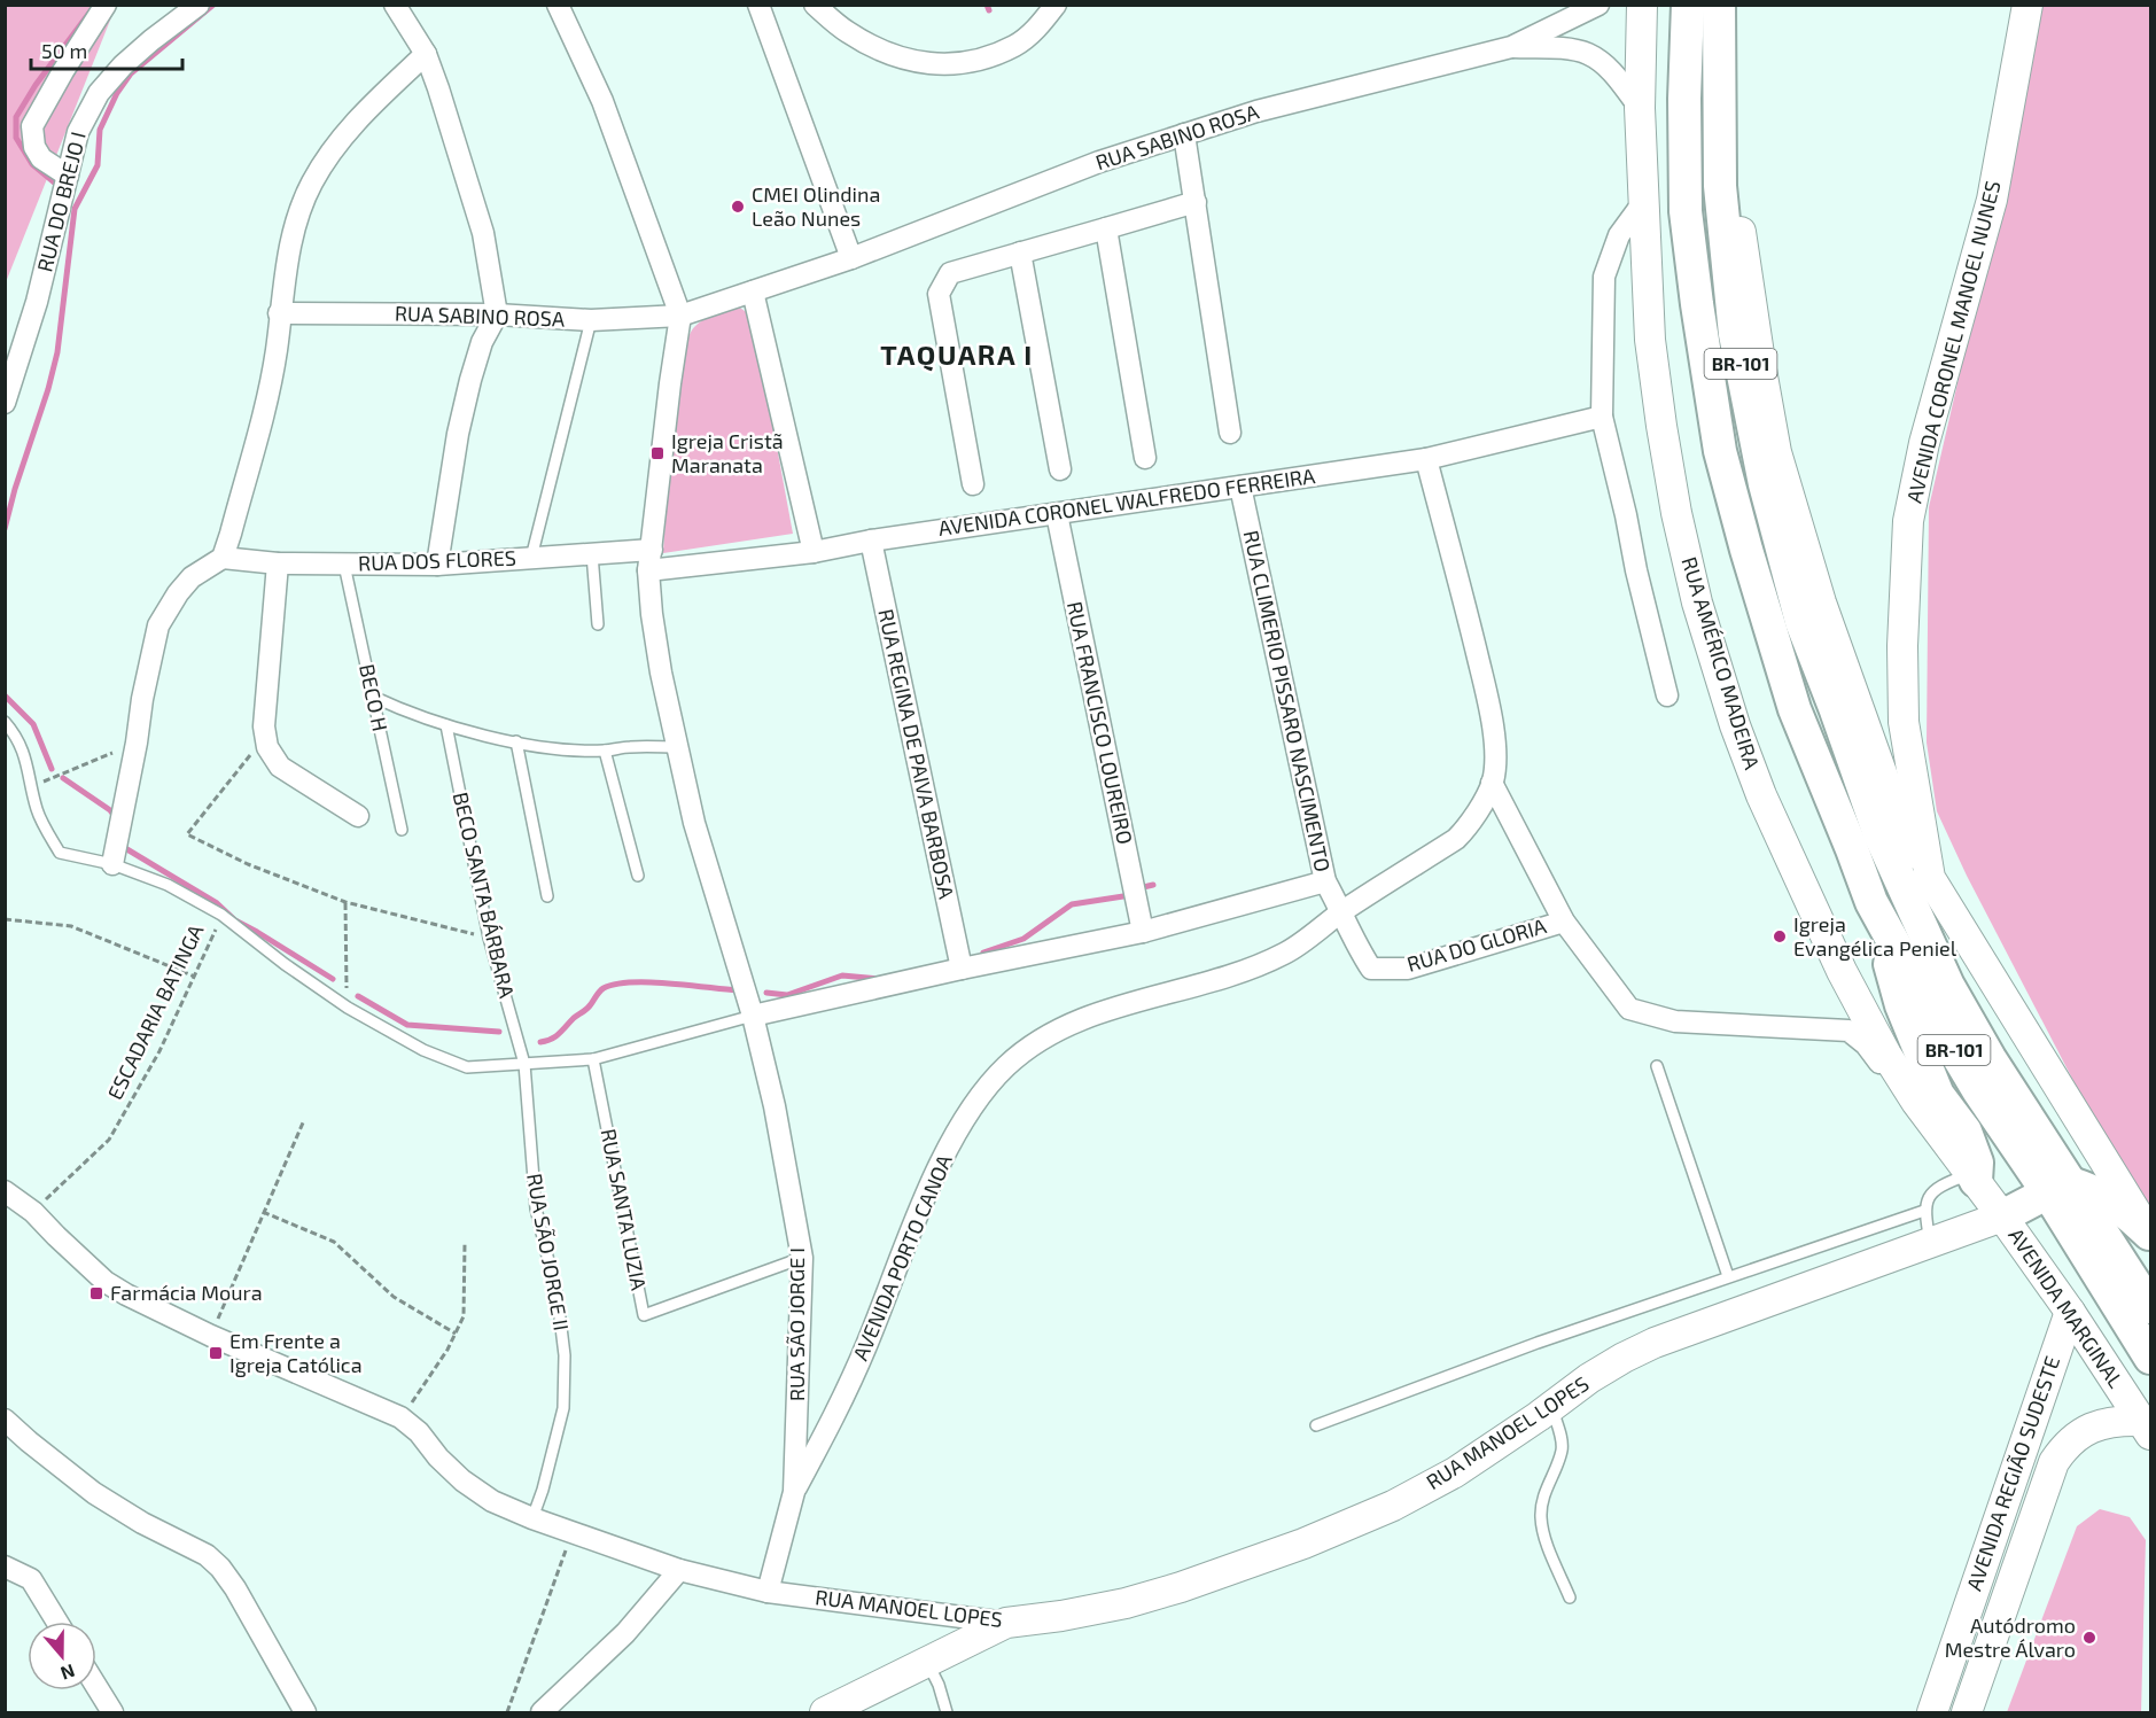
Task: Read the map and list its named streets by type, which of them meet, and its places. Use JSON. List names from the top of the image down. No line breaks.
{"streets":{"main road":["BR-101"],"street":["RUA SABINO ROSA","RUA DO BREJO I","AVENIDA CORONEL MANOEL NUNES","AVENIDA CORONEL WALFREDO FERREIRA","RUA DOS FLORES","RUA AMÉRICO MADEIRA","RUA CLIMERIO PISSARO NASCIMENTO","RUA FRANCISCO LOUREIRO","RUA REGINA DE PAIVA BARBOSA","RUA DO GLORIA","AVENIDA PORTO CANOA","AVENIDA MARGINAL","RUA SÃO JORGE I","RUA MANOEL LOPES","AVENIDA REGIÃO SUDESTE"],"lane":["BECO H","BECO SANTA BÁRBARA","RUA SANTA LUZIA","RUA SÃO JORGE II"],"path":["ESCADARIA BATINGA"]},"crossings":[["RUA SABINO ROSA","RUA AMÉRICO MADEIRA"],["RUA SABINO ROSA","RUA SÃO JORGE I"],["AVENIDA CORONEL WALFREDO FERREIRA","RUA CLIMERIO PISSARO NASCIMENTO"],["AVENIDA CORONEL WALFREDO FERREIRA","RUA FRANCISCO LOUREIRO"],["AVENIDA CORONEL WALFREDO FERREIRA","RUA REGINA DE PAIVA BARBOSA"],["AVENIDA CORONEL WALFREDO FERREIRA","RUA SÃO JORGE I"],["RUA DOS FLORES","BECO H"],["RUA DOS FLORES","RUA SÃO JORGE I"],["RUA AMÉRICO MADEIRA","AVENIDA MARGINAL"],["RUA AMÉRICO MADEIRA","RUA MANOEL LOPES"],["RUA CLIMERIO PISSARO NASCIMENTO","RUA DO GLORIA"],["RUA CLIMERIO PISSARO NASCIMENTO","AVENIDA PORTO CANOA"],["BECO SANTA BÁRBARA","RUA SÃO JORGE II"],["RUA DO GLORIA","AVENIDA PORTO CANOA"],["ESCADARIA BATINGA","RUA MANOEL LOPES"],["RUA SANTA LUZIA","RUA SÃO JORGE I"],["RUA SÃO JORGE II","RUA MANOEL LOPES"],["AVENIDA PORTO CANOA","RUA SÃO JORGE I"],["AVENIDA MARGINAL","RUA MANOEL LOPES"],["AVENIDA MARGINAL","AVENIDA REGIÃO SUDESTE"],["RUA SÃO JORGE I","RUA MANOEL LOPES"]],"districts":["TAQUARA I"],"places":{"other":["CMEI Olindina Leão Nunes","Igreja Evangélica Peniel","Autódromo Mestre Álvaro"],"transit":["Igreja Cristã Maranata","Farmácia Moura","Em Frente a Igreja Católica"]},"scale_bar":"50 m","north":"bottom"}
